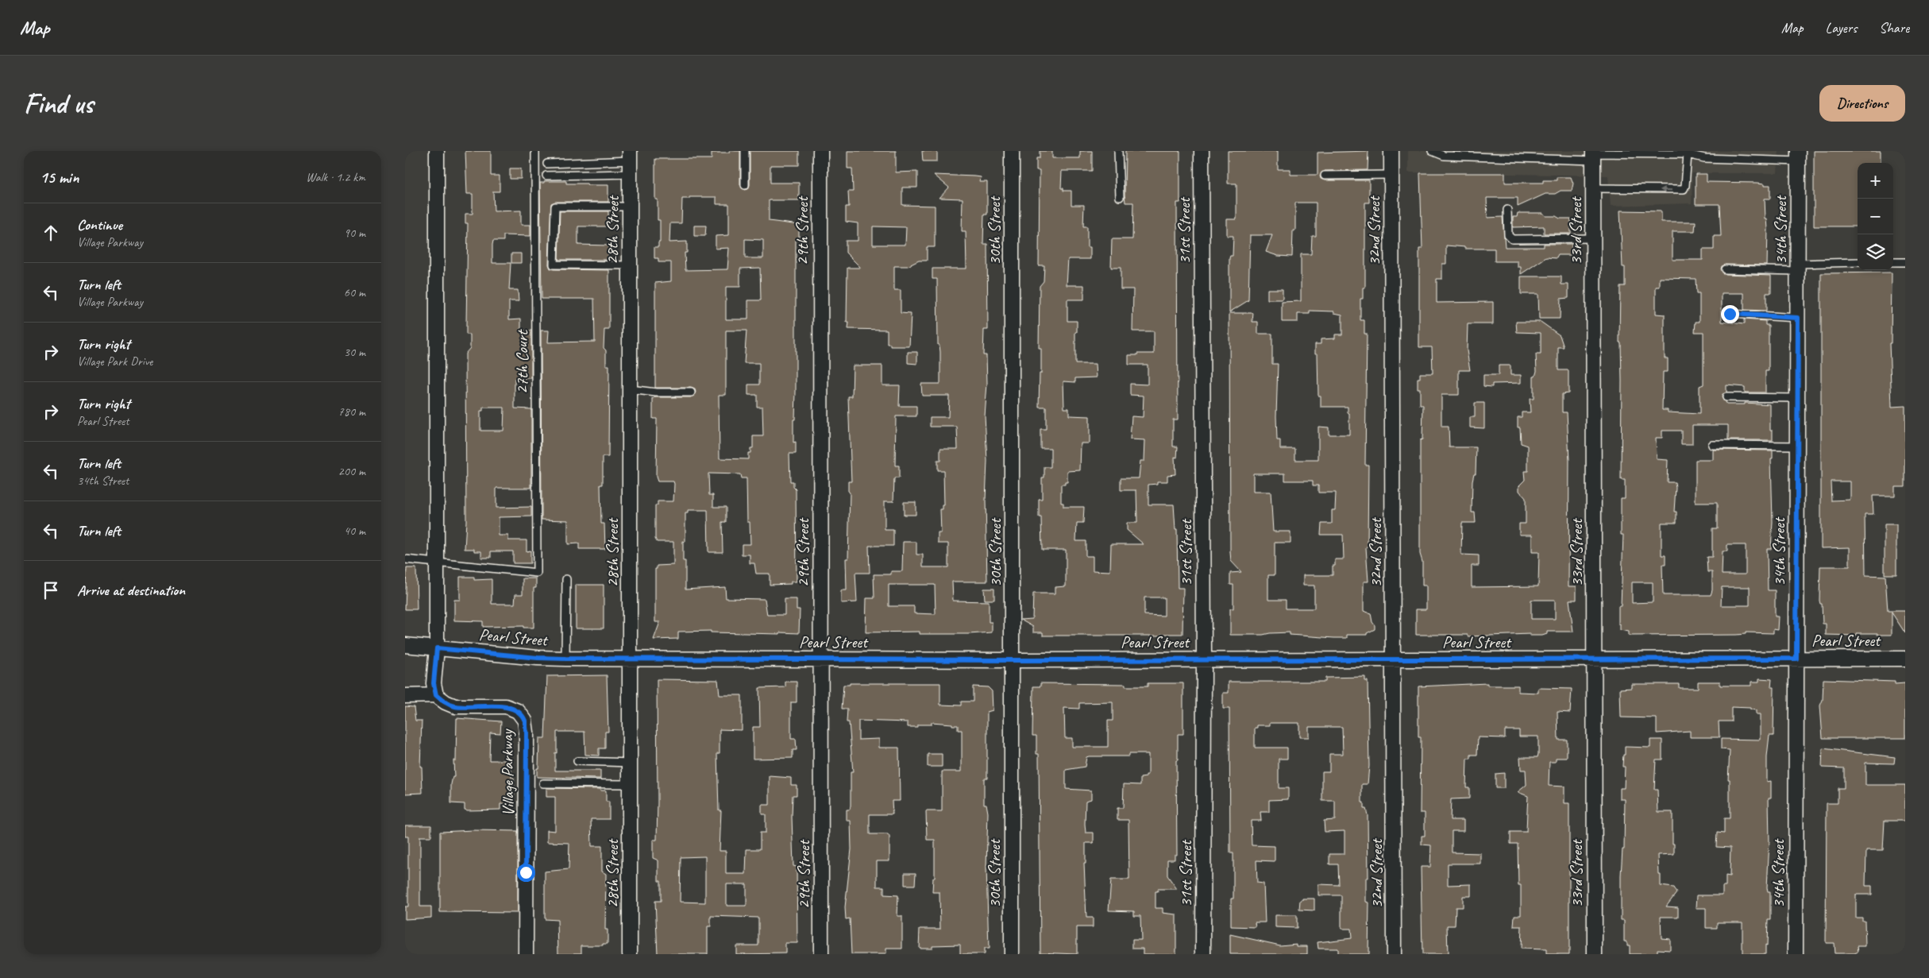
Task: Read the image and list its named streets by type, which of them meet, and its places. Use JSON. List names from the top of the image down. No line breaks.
{"streets":{"street":["28th Street","34th Street","29th Street","30th Street","31st Street","32nd Street","33rd Street","Pearl Street","Village Parkway"],"lane":["27th Court"]},"crossings":[["28th Street","Pearl Street"],["34th Street","Pearl Street"],["29th Street","Pearl Street"],["30th Street","Pearl Street"],["31st Street","Pearl Street"],["32nd Street","Pearl Street"],["33rd Street","Pearl Street"]],"page":{"header":"Map","nav":["Map","Layers","Share"],"buttons":"Directions","title":"Find us","heading":["15 min","Walk · 1.2 km"],"map_buttons":["+","−"],"list":[["Continue","Village Parkway","90 m"],["Turn left","Village Parkway","60 m"],["Turn right","Village Park Drive","30 m"],["Turn right","Pearl Street","780 m"],["Turn left","34th Street","200 m"],["Turn left","40 m"],"Arrive at destination"]}}
